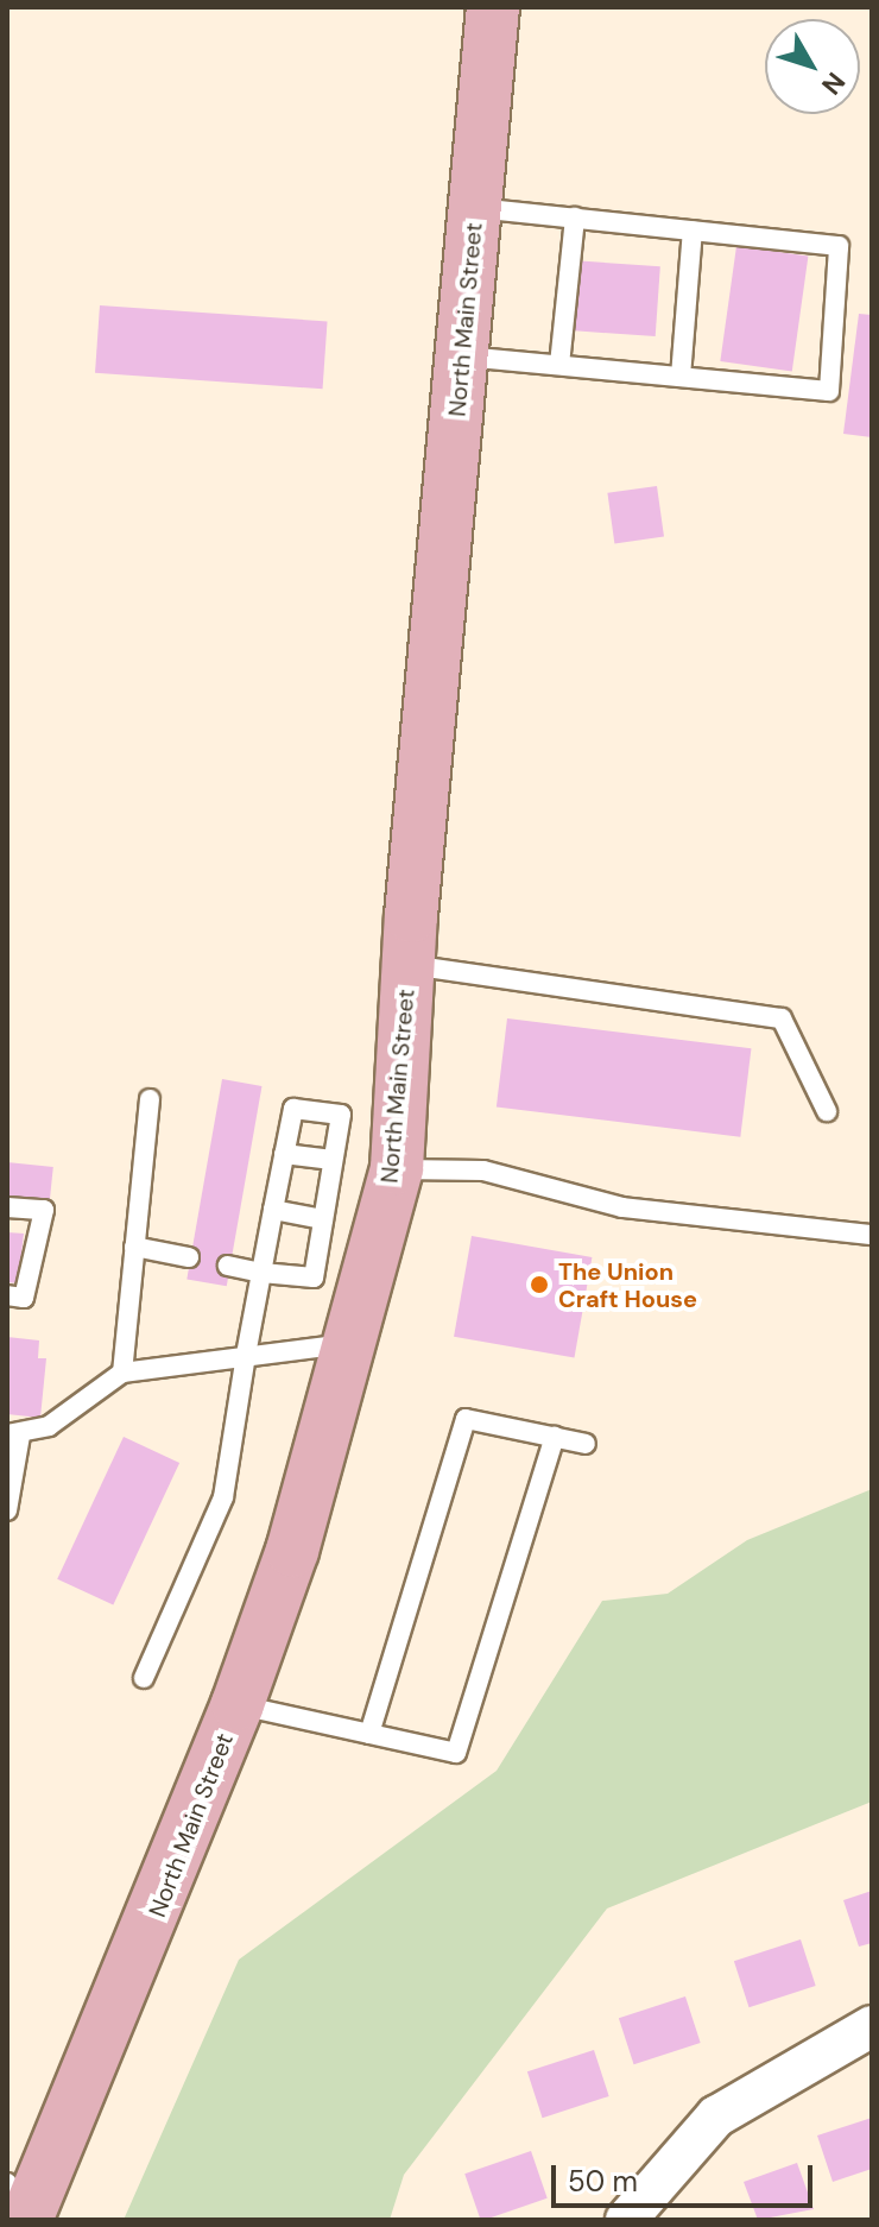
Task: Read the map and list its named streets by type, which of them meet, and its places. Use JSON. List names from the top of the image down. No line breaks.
{"streets":{"main road":["North Main Street"]},"places":["The Union Craft House"],"scale_bar":"50 m","north":"bottom right"}
